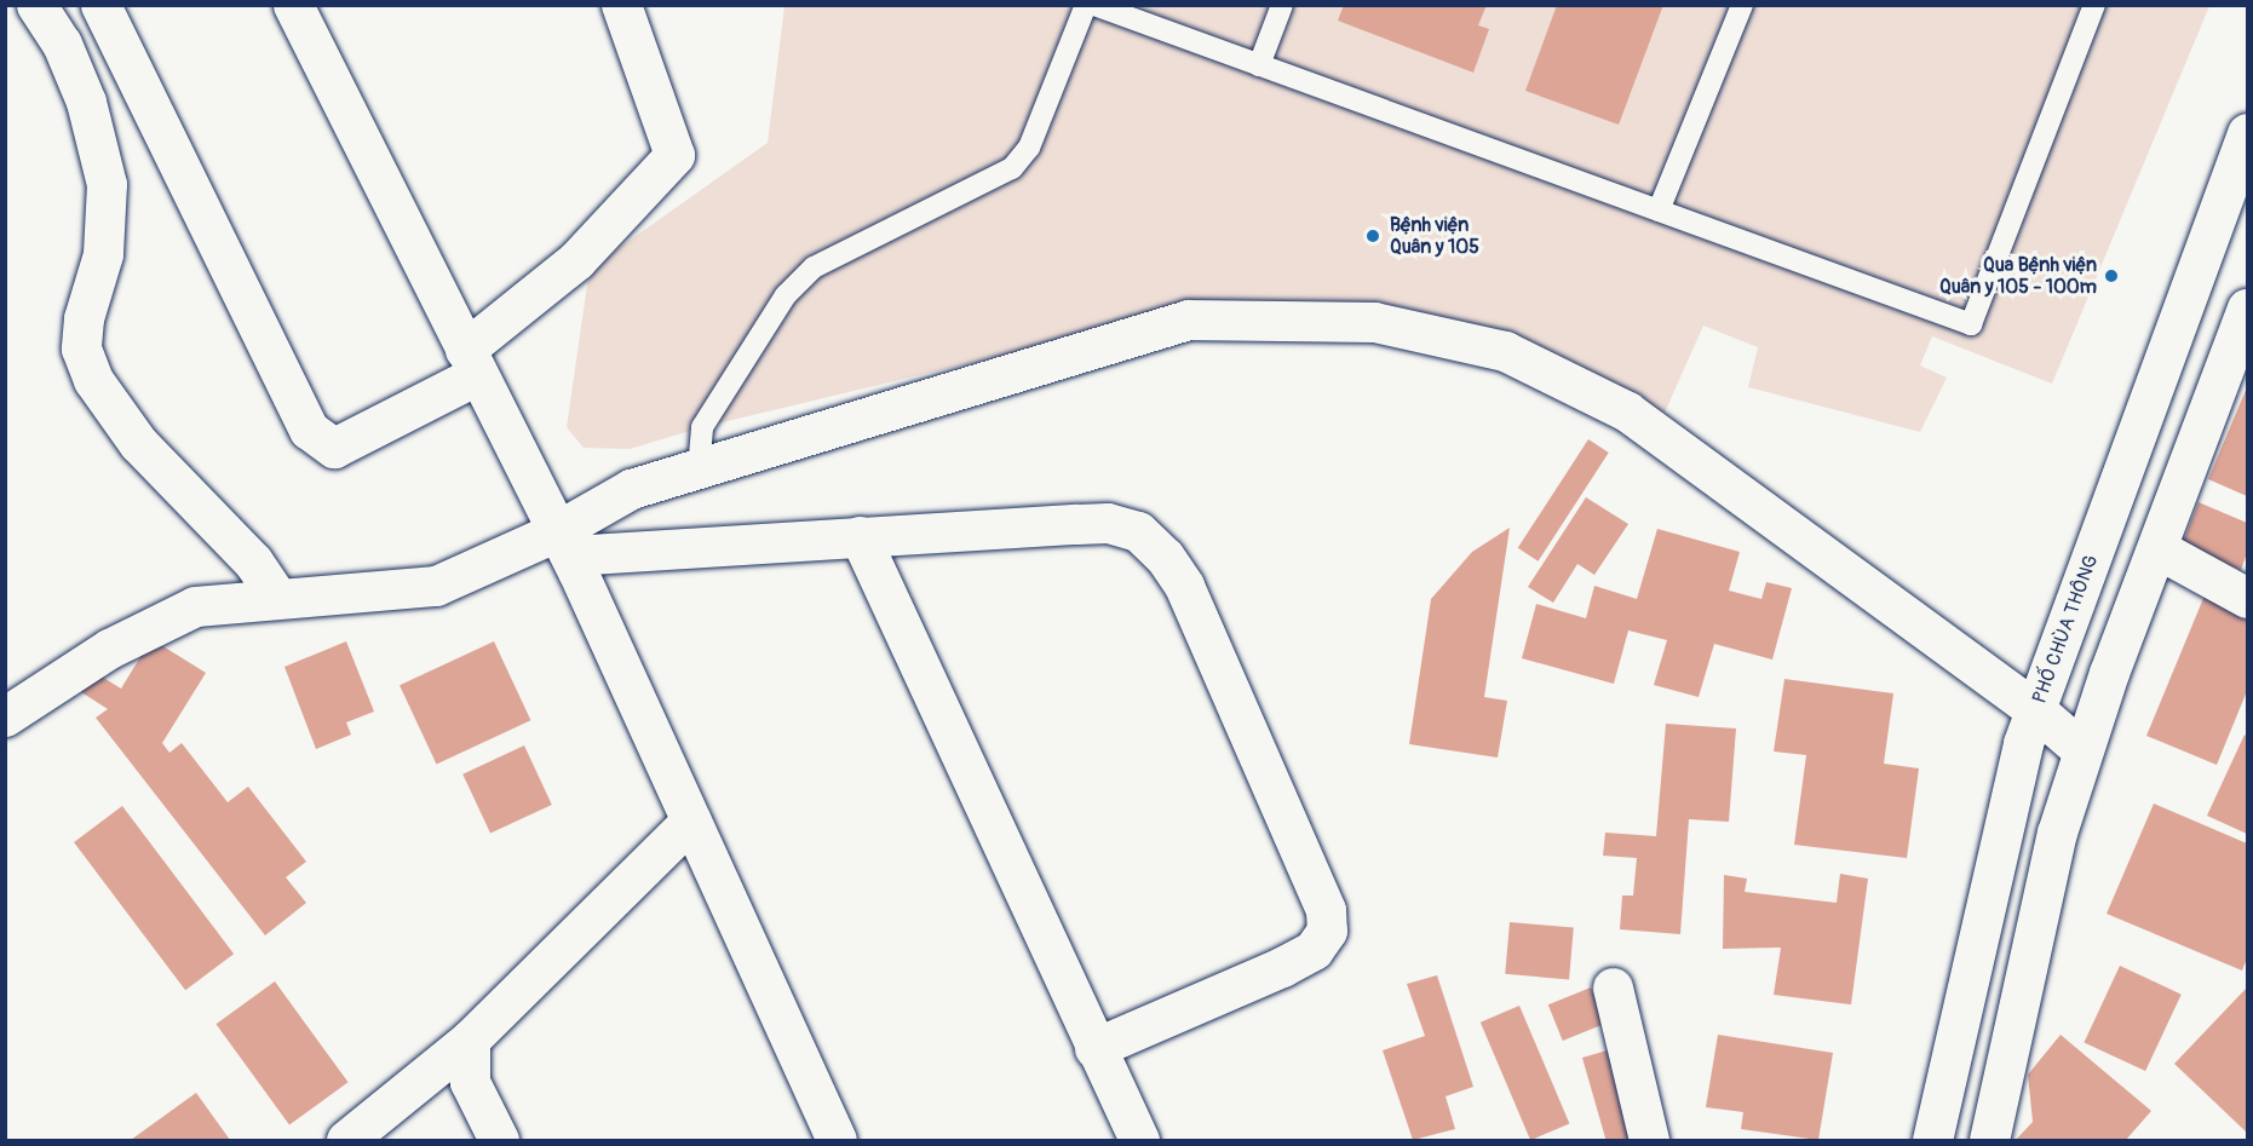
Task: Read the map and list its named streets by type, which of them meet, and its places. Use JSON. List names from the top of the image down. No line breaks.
{"streets":{"main road":["PHỐ CHÙA THÔNG"]},"places":["Bệnh viện Quân y 105","Qua Bệnh viện Quân y 105 - 100m"]}
